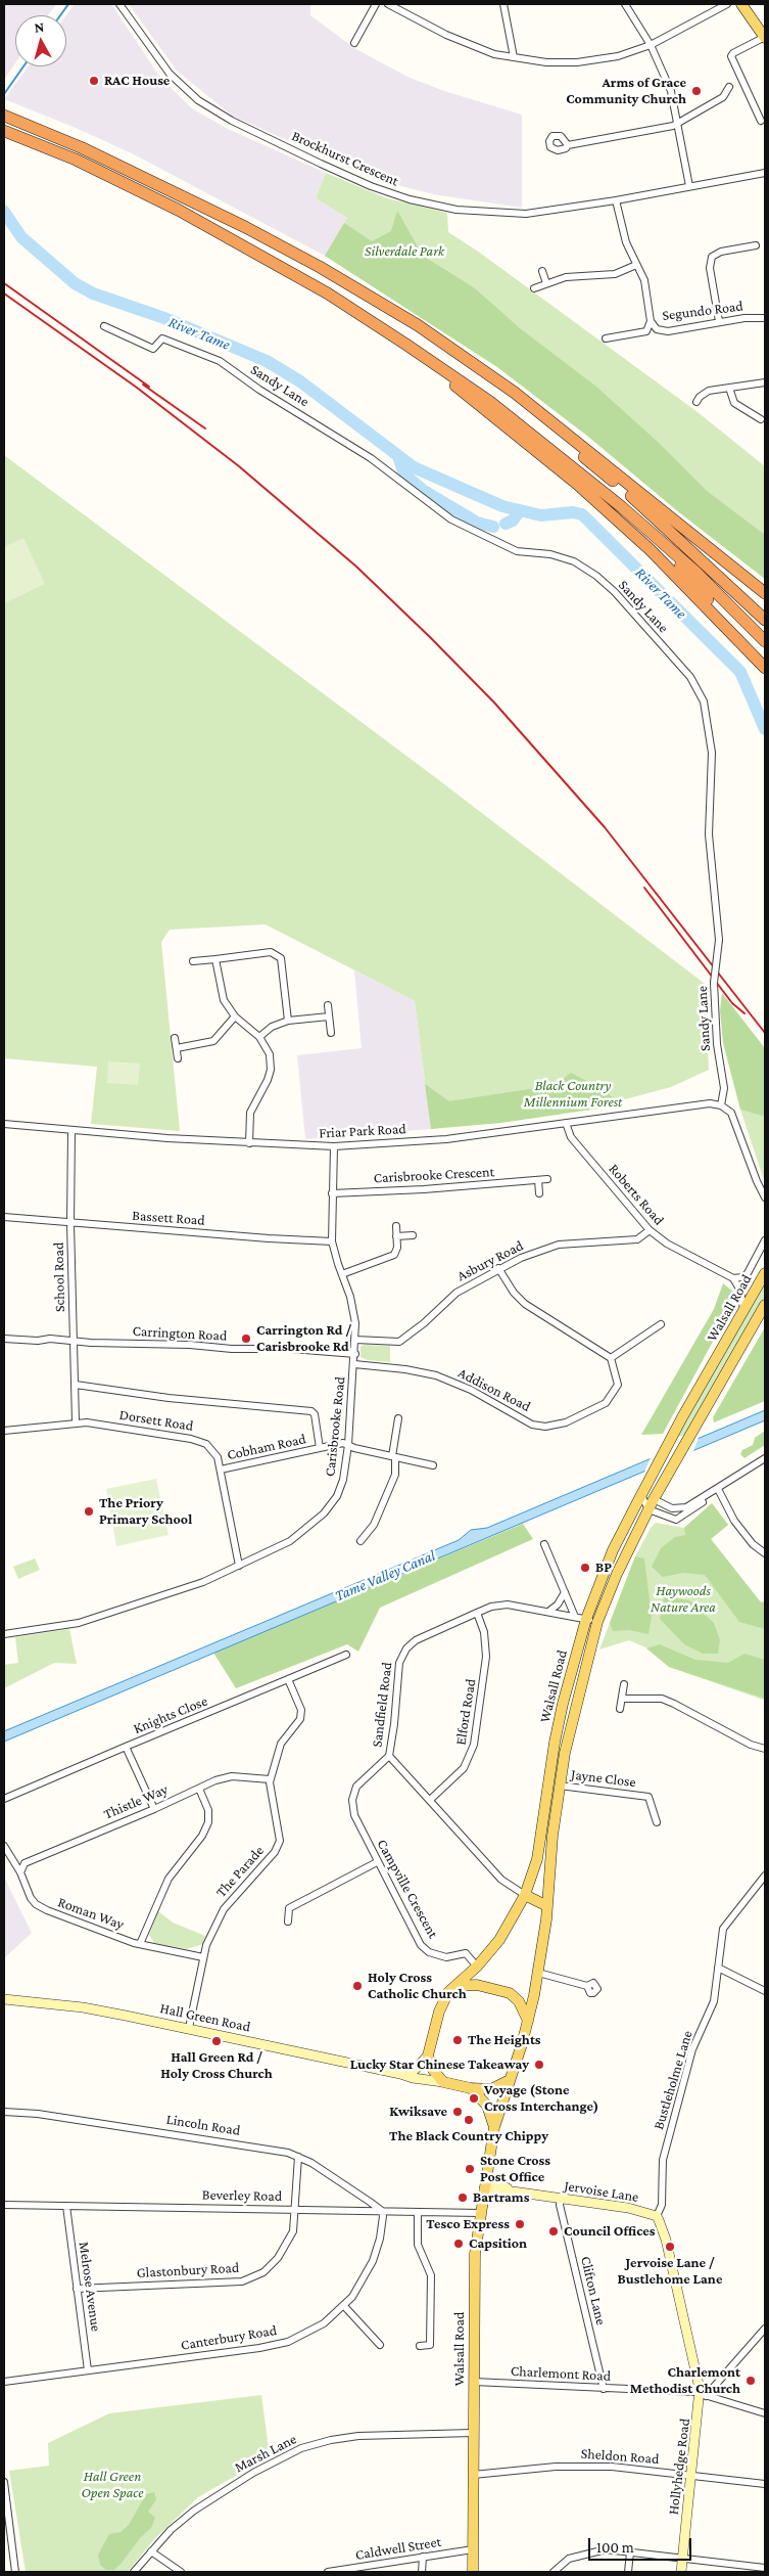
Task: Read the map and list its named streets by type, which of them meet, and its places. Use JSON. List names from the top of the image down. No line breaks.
{"streets":{"main road":["Walsall Road"],"street":["Brockhurst Crescent","Segundo Road","Sandy Lane","Friar Park Road","Carisbrooke Crescent","Roberts Road","Bassett Road","Asbury Road","School Road","Carrington Road","Addison Road","Dorsett Road","Carisbrooke Road","Cobham Road","Sandfield Road","Elford Road","Knights Close","Jayne Close","Thistle Way","The Parade","Campville Crescent","Roman Way","Hall Green Road","Bustleholme Lane","Lincoln Road","Jervoise Lane","Beverley Road","Glastonbury Road","Melrose Avenue","Clifton Lane","Canterbury Road","Charlemont Road","Marsh Lane","Sheldon Road","Hollyhedge Road","Caldwell Street"]},"crossings":[["Brockhurst Crescent","Segundo Road"],["Sandy Lane","Friar Park Road"],["Friar Park Road","Roberts Road"],["Friar Park Road","School Road"],["Friar Park Road","Carisbrooke Road"],["Carisbrooke Crescent","Carisbrooke Road"],["Roberts Road","Asbury Road"],["Bassett Road","School Road"],["Bassett Road","Carisbrooke Road"],["Asbury Road","Carisbrooke Road"],["School Road","Carrington Road"],["School Road","Dorsett Road"],["Walsall Road","Sandfield Road"],["Walsall Road","Jayne Close"],["Walsall Road","Campville Crescent"],["Walsall Road","Hall Green Road"],["Walsall Road","Jervoise Lane"],["Walsall Road","Beverley Road"],["Walsall Road","Charlemont Road"],["Walsall Road","Marsh Lane"],["Walsall Road","Sheldon Road"],["Walsall Road","Caldwell Street"],["Carrington Road","Carisbrooke Road"],["Addison Road","Carisbrooke Road"],["Dorsett Road","Carisbrooke Road"],["Dorsett Road","Cobham Road"],["Carisbrooke Road","Cobham Road"],["Sandfield Road","Elford Road"],["Sandfield Road","Campville Crescent"],["Knights Close","Thistle Way"],["Knights Close","The Parade"],["Thistle Way","The Parade"],["Thistle Way","Roman Way"],["The Parade","Roman Way"],["The Parade","Hall Green Road"],["Bustleholme Lane","Jervoise Lane"],["Bustleholme Lane","Hollyhedge Road"],["Lincoln Road","Beverley Road"],["Lincoln Road","Glastonbury Road"],["Lincoln Road","Canterbury Road"],["Jervoise Lane","Clifton Lane"],["Jervoise Lane","Hollyhedge Road"],["Beverley Road","Glastonbury Road"],["Beverley Road","Melrose Avenue"],["Beverley Road","Canterbury Road"],["Glastonbury Road","Melrose Avenue"],["Melrose Avenue","Canterbury Road"],["Clifton Lane","Charlemont Road"],["Charlemont Road","Hollyhedge Road"],["Sheldon Road","Hollyhedge Road"]],"water":["River Tame","Tame Valley Canal"],"parks":["Silverdale Park","Black Country Millennium Forest","Haywoods Nature Area","Hall Green Open Space"],"places":["RAC House","Arms of Grace Community Church","Carrington Rd / Carisbrooke Rd","The Priory Primary School","BP","Holy Cross Catholic Church","The Heights","Hall Green Rd / Holy Cross Church","Lucky Star Chinese Takeaway","Voyage (Stone Cross Interchange)","Kwiksave","The Black Country Chippy","Stone Cross Post Office","Bartrams","Tesco Express","Council Offices","Capsition","Jervoise Lane / Bustlehome Lane","Charlemont Methodist Church"],"scale_bar":"100 m","north":"top"}
